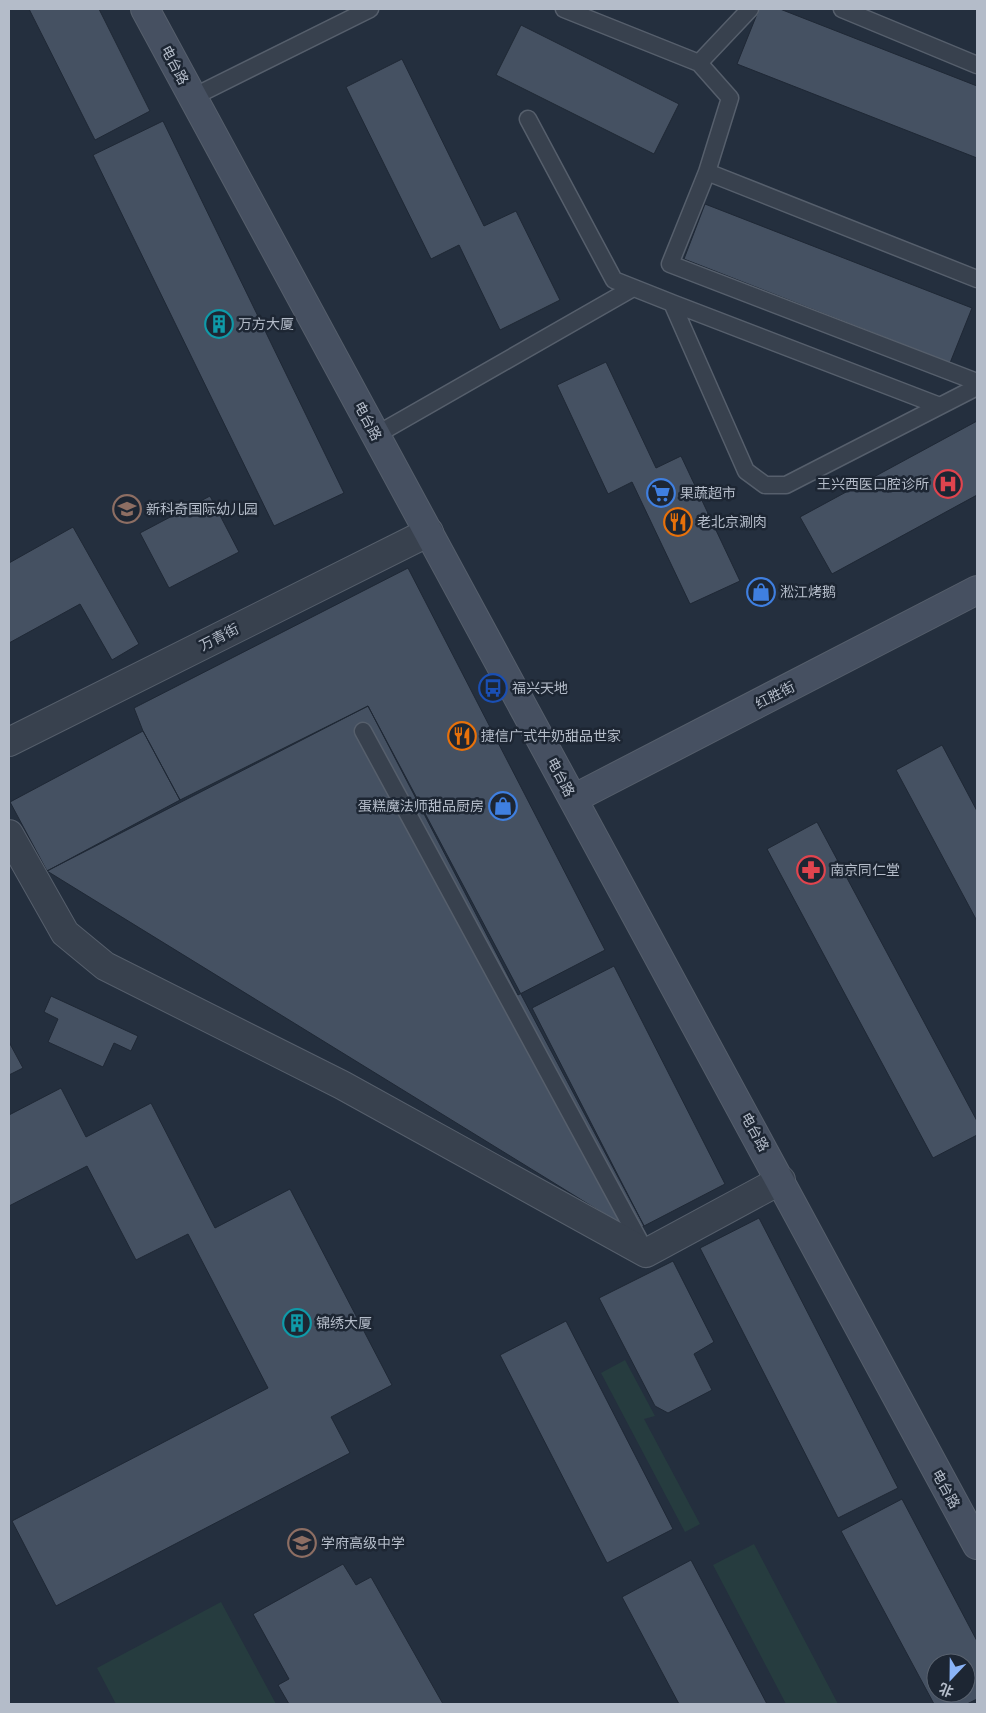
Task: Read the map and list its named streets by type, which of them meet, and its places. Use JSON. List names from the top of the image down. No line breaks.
{"streets":{"street":["电台路","万青街","红胜街"]},"crossings":[["电台路","万青街"],["电台路","红胜街"]],"places":{"building":["万方大厦","锦绣大厦"],"hospital":["王兴西医口腔诊所"],"supermarket":["果蔬超市"],"school or university":["新科奇国际幼儿园","学府高级中学"],"restaurant":["老北京涮肉","捷信广式牛奶甜品世家"],"shop":["淞江烤鹅","蛋糕魔法师甜品厨房"],"bus stop":["福兴天地"],"pharmacy":["南京同仁堂"]},"north":"bottom"}
